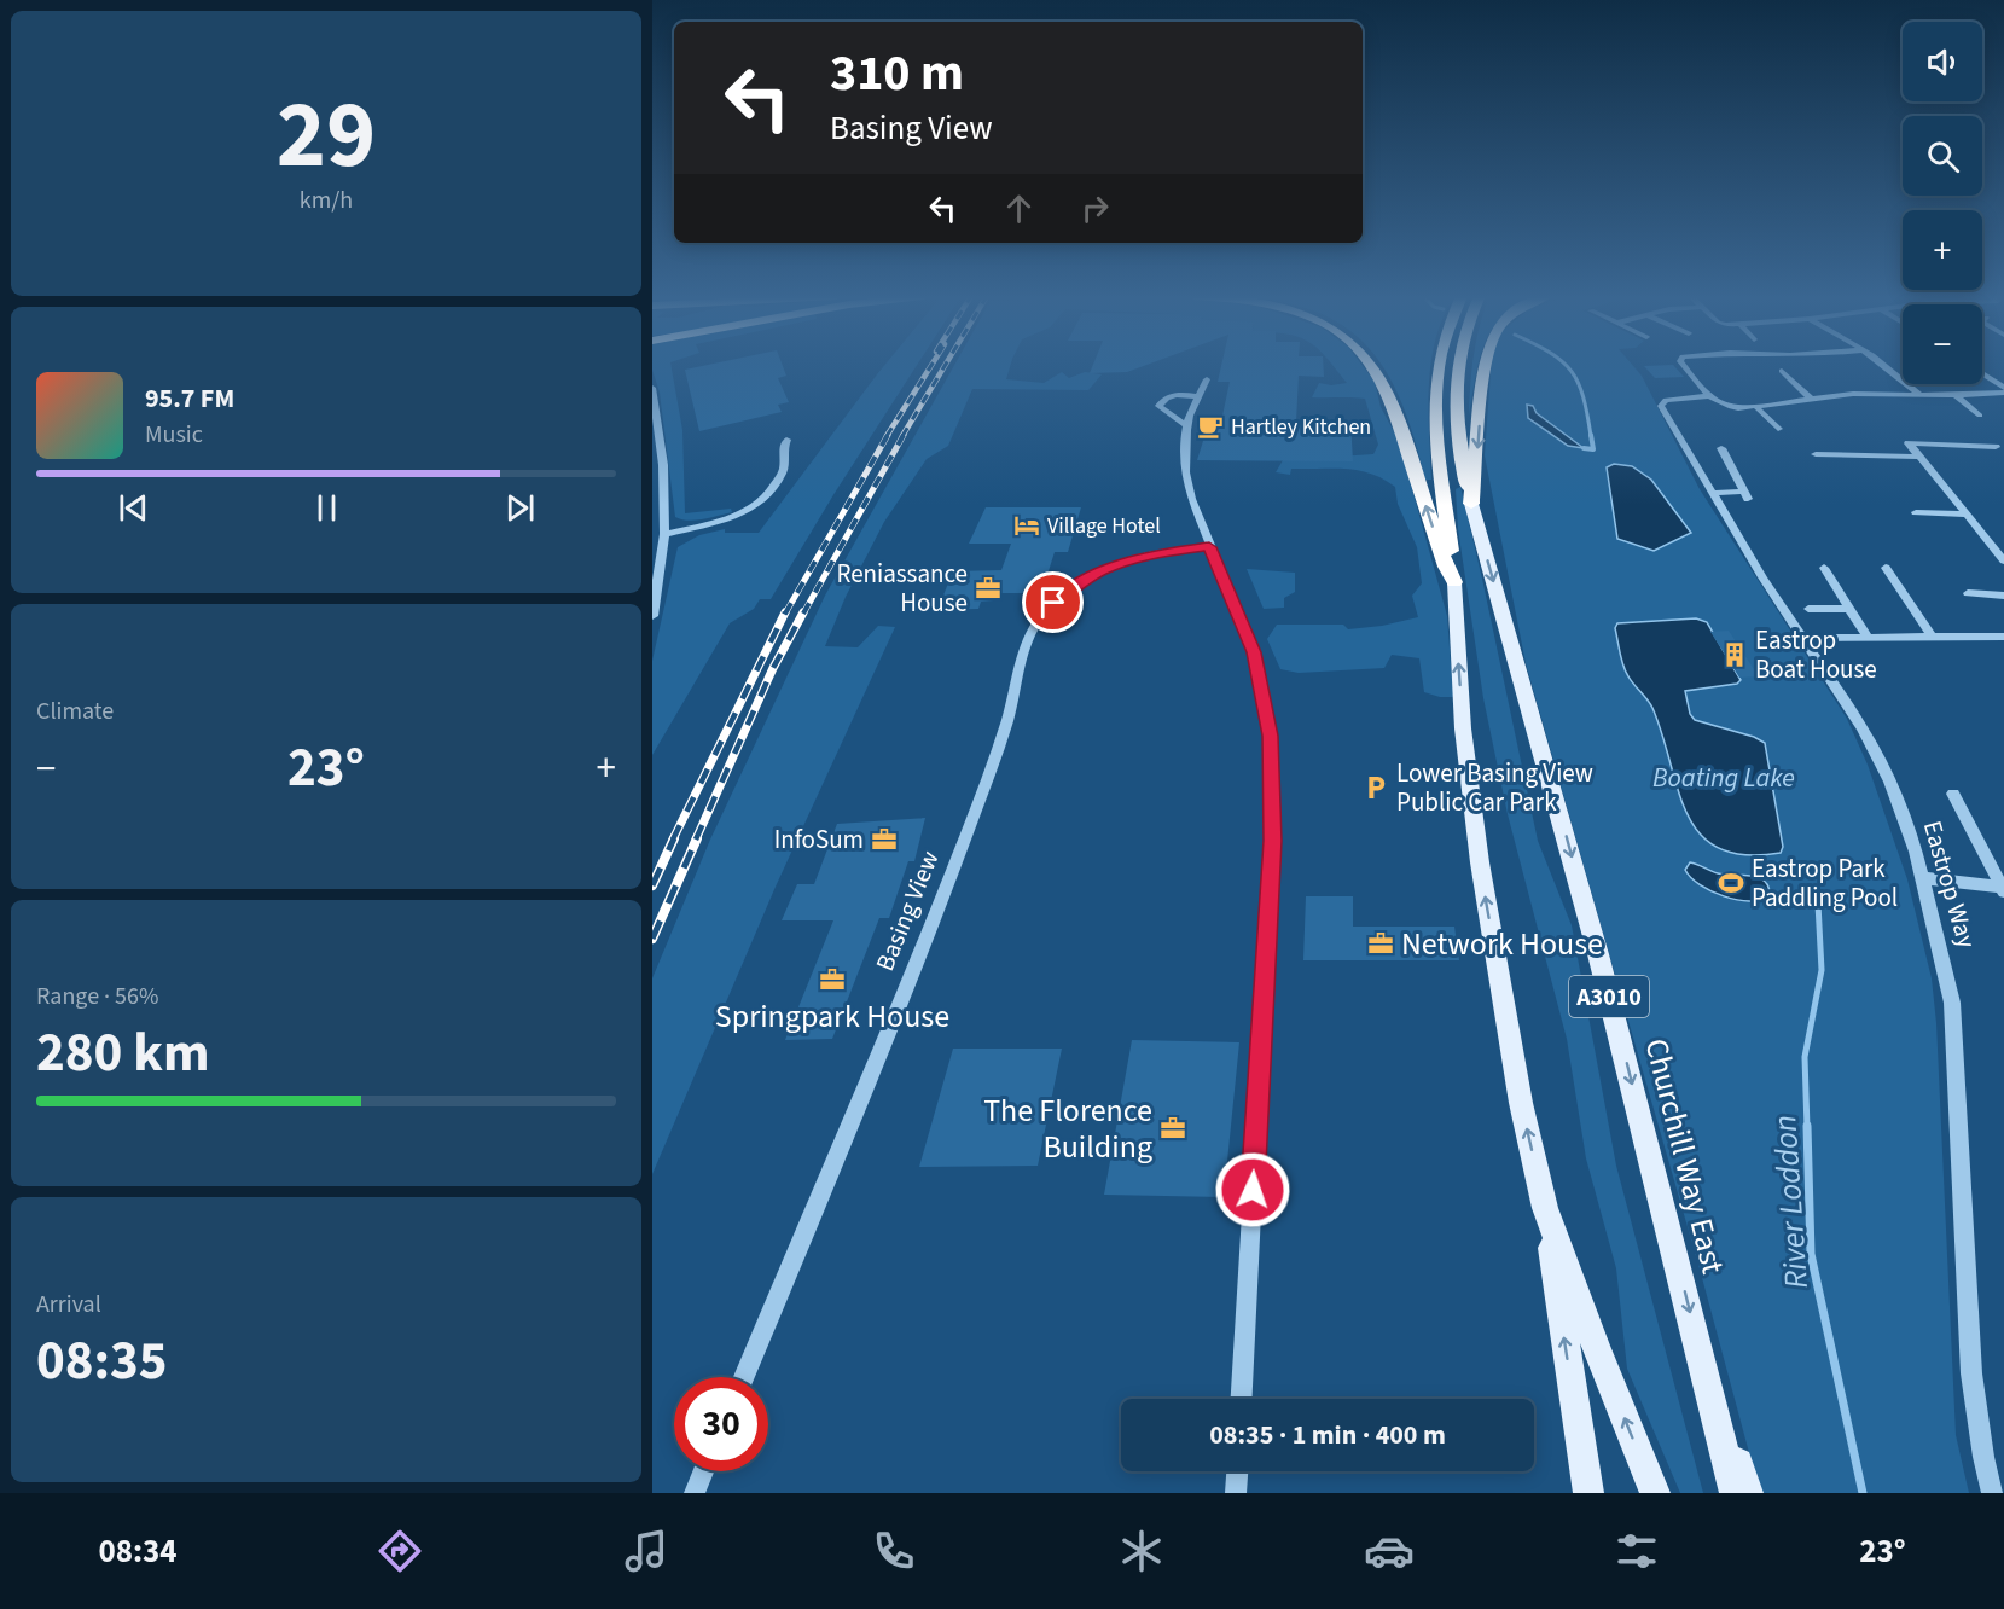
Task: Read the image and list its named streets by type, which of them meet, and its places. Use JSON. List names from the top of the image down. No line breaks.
{"streets":{"main road":["A3010","Churchill Way East"],"street":["Eastrop Way","Basing View"]},"water":["Boating Lake","River Loddon"],"places":{"cafe":["Hartley Kitchen"],"hotel":["Village Hotel"],"office":["Reniassance House","InfoSum","Network House","Springpark House","The Florence Building"],"building":["Eastrop Boat House"],"parking":["Lower Basing View Public Car Park"],"sports":["Eastrop Park Paddling Pool"]},"page":{"tile":[["29","km/h"],"Climate",["Range · 56%","280 km"],["Arrival","08:35"]],"map_buttons":["+","−"],"turn":["310 m","Basing View"],"song":["95.7 FM","Music"],"heat":["−","23°","+"],"limit":"30","trip":"08:35 · 1 min · 400 m","tabs":["08:34","23°"]}}
